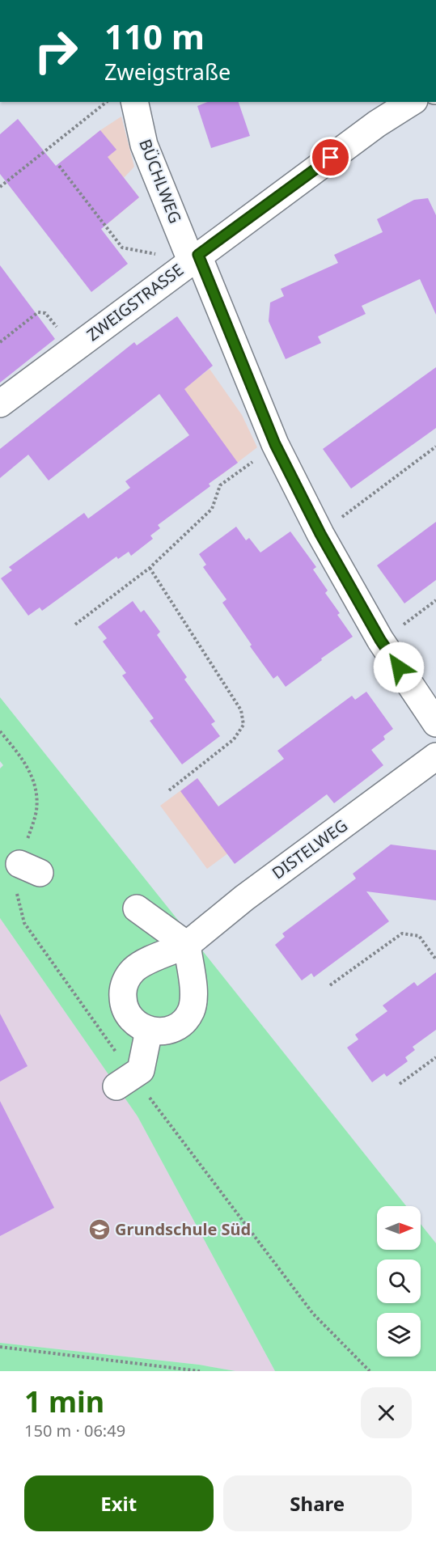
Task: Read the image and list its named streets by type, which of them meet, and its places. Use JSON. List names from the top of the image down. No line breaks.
{"streets":{"street":["BÜCHLWEG","ZWEIGSTRASSE","DISTELWEG"]},"crossings":[["BÜCHLWEG","ZWEIGSTRASSE"]],"places":{"school or university":["Grundschule Süd"]},"north":"right","page":{"turn":["110 m","Zweigstraße"],"heading":["1 min","150 m · 06:49"],"buttons":["Exit","Share"]}}
